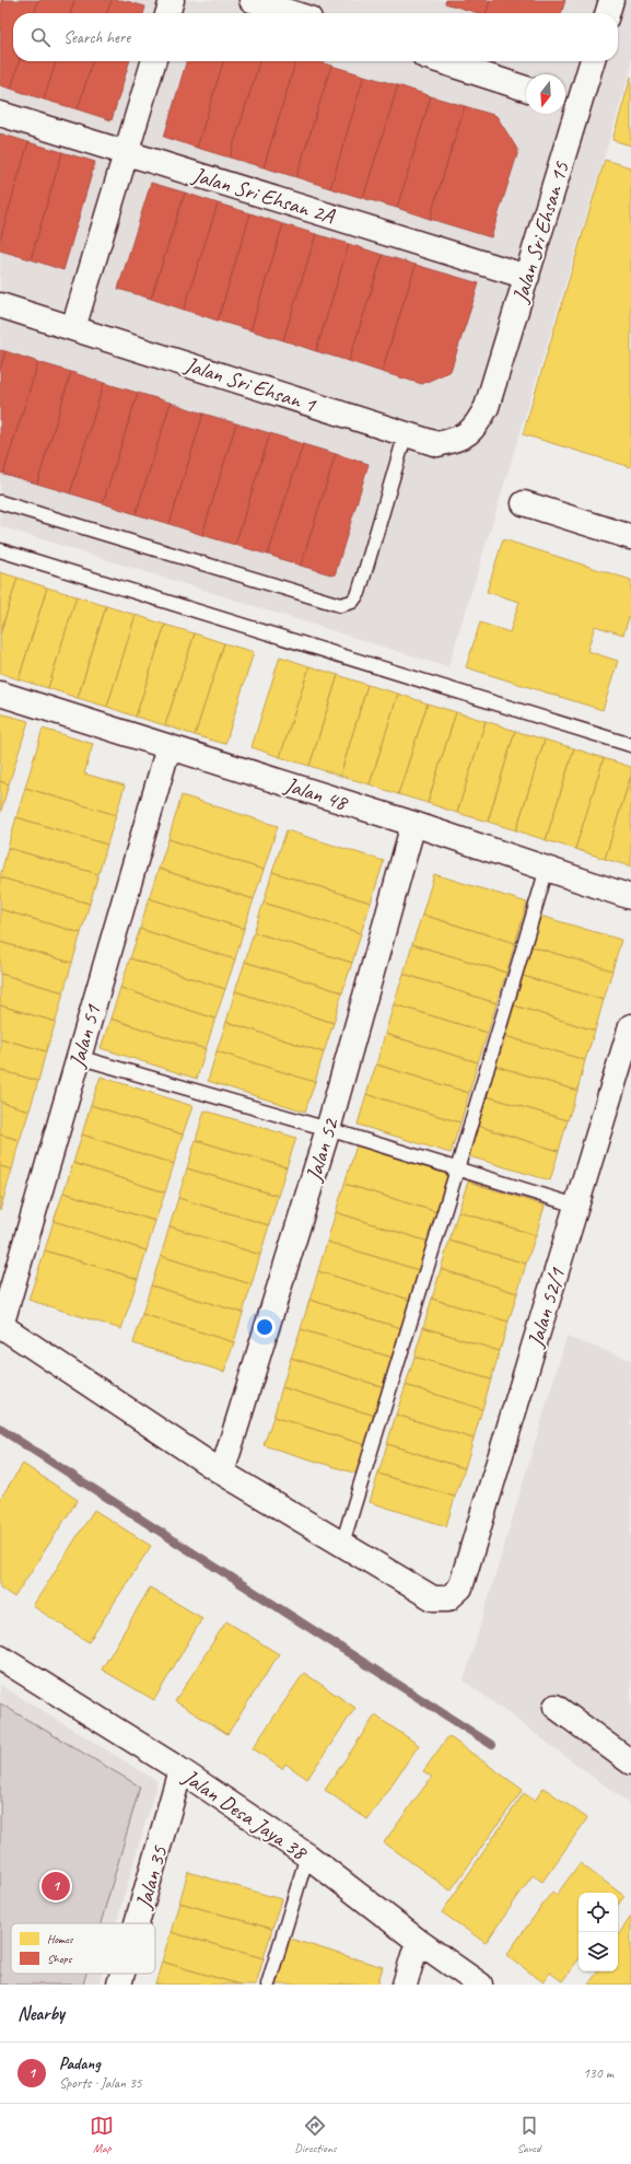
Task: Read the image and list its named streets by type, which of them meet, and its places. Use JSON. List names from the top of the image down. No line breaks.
{"streets":{"street":["Jalan Sri Ehsan 2A","Jalan Sri Ehsan 15","Jalan Sri Ehsan 1","Jalan 48","Jalan 51","Jalan 52","Jalan 52/1","Jalan Desa Jaya 38","Jalan 35"]},"crossings":[["Jalan Sri Ehsan 2A","Jalan Sri Ehsan 15"],["Jalan Sri Ehsan 15","Jalan Sri Ehsan 1"],["Jalan 48","Jalan 51"],["Jalan 48","Jalan 52"],["Jalan Desa Jaya 38","Jalan 35"]],"legend":["Homes","Shops"],"north":"bottom","page":{"search":"Search here","pins":"1","heading":"Nearby","list":[{"mark":"1","name":"Padang","note":"Sports · Jalan 35","value":"130 m"}],"nav":["Map","Directions","Saved"]}}
